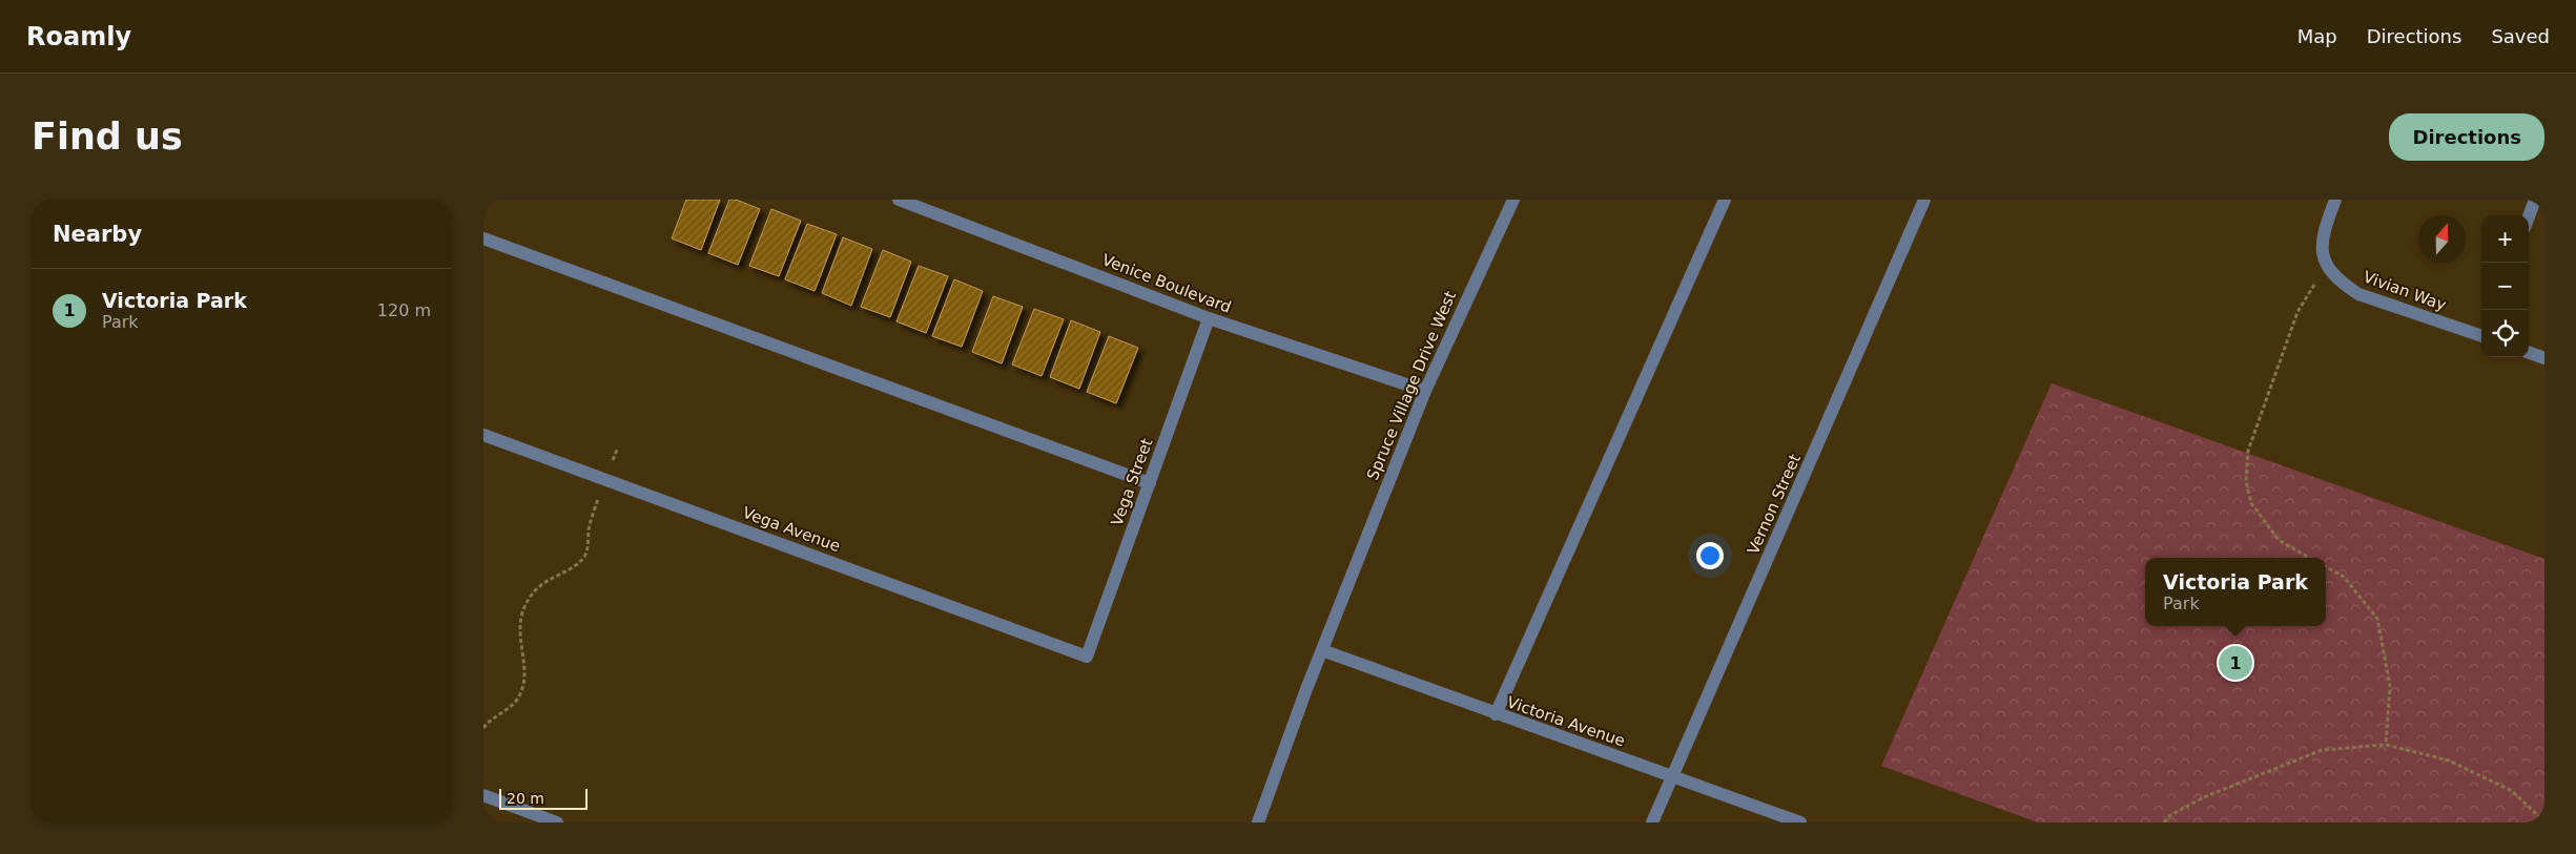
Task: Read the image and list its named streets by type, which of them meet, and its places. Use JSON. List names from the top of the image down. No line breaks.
{"streets":{"street":["Venice Boulevard","Vivian Way","Spruce Village Drive West","Vega Street","Vernon Street","Vega Avenue","Victoria Avenue"]},"crossings":[["Venice Boulevard","Spruce Village Drive West"],["Venice Boulevard","Vega Street"],["Spruce Village Drive West","Victoria Avenue"],["Vega Street","Vega Avenue"],["Vernon Street","Victoria Avenue"]],"scale_bar":"20 m","north":"top","page":{"header":"Roamly","nav":["Map","Directions","Saved"],"buttons":"Directions","title":"Find us","heading":"Nearby","map_buttons":["+","−"],"list":[{"mark":"1","name":"Victoria Park","note":"Park","value":"120 m"}],"popup":["Victoria Park","Park"],"pins":"1","scale":"20 m"}}
